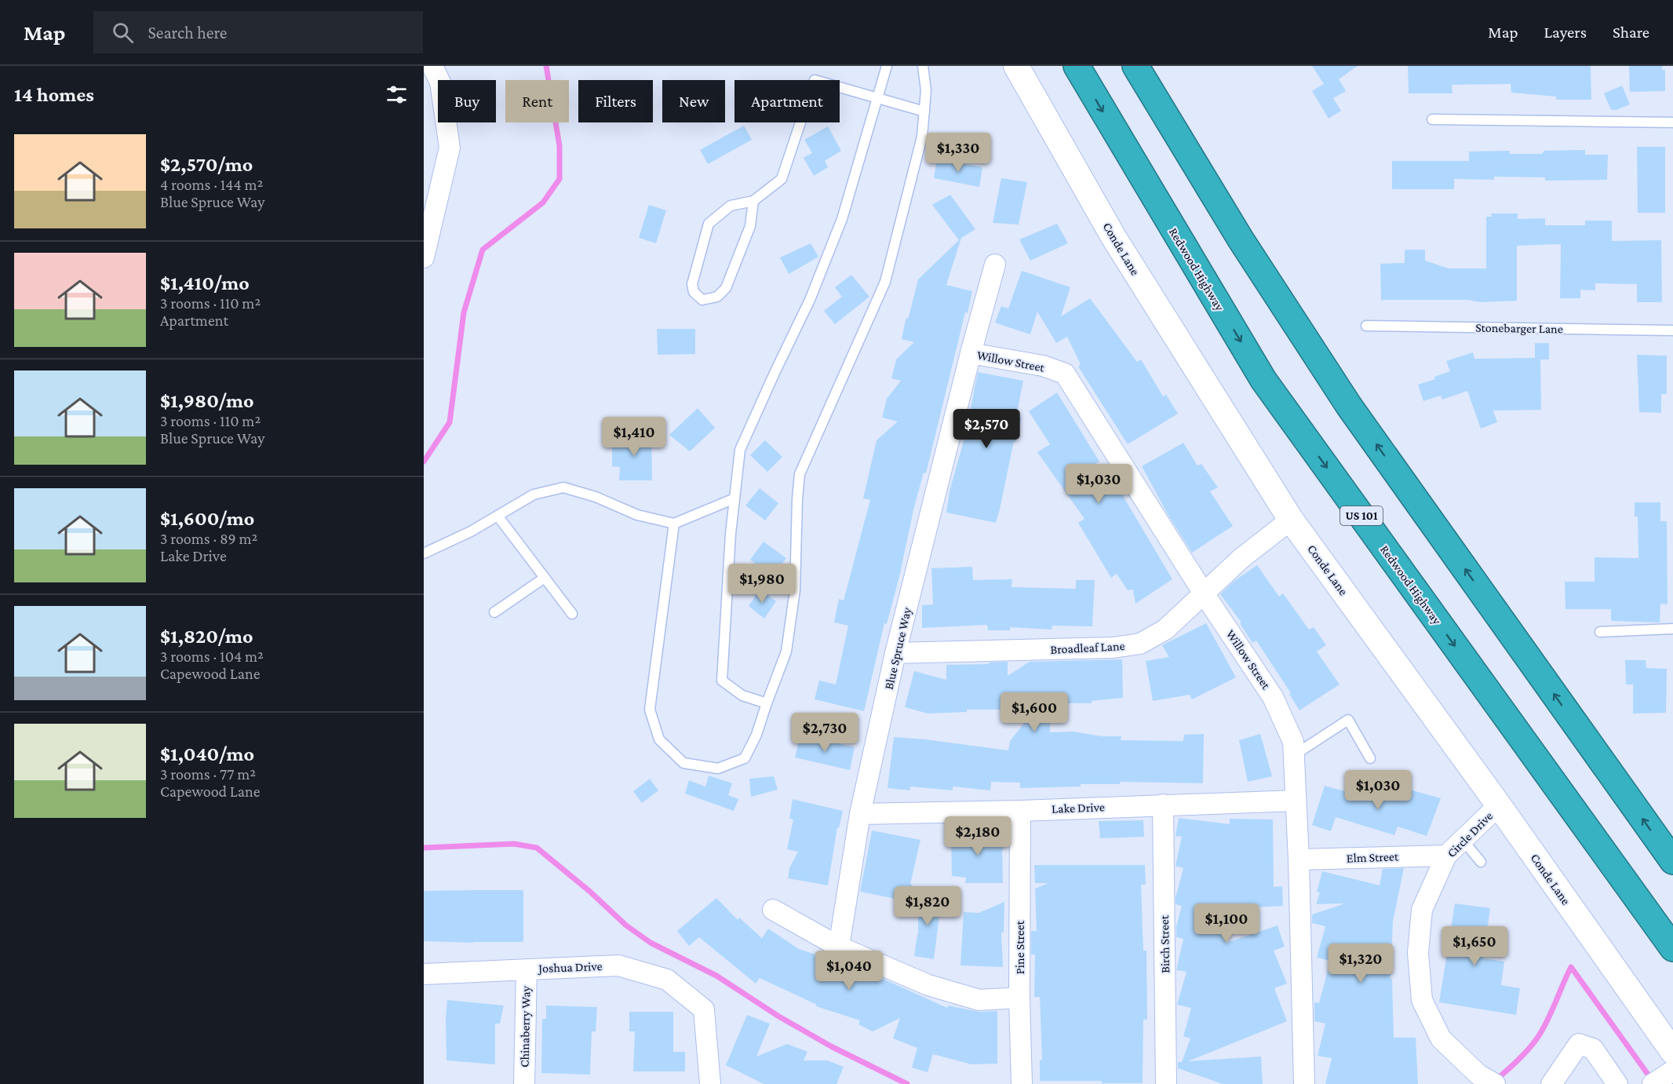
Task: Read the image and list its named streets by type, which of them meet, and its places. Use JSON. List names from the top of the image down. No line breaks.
{"streets":{"highway":["Redwood Highway","US 101"],"street":["Conde Lane","Willow Street","Broadleaf Lane","Blue Spruce Way","Lake Drive","Circle Drive","Elm Street","Birch Street","Pine Street","Joshua Drive","Chinaberry Way"],"lane":["Stonebarger Lane"]},"crossings":[["Conde Lane","Broadleaf Lane"],["Conde Lane","Circle Drive"],["Willow Street","Broadleaf Lane"],["Willow Street","Blue Spruce Way"],["Willow Street","Lake Drive"],["Willow Street","Elm Street"],["Broadleaf Lane","Blue Spruce Way"],["Blue Spruce Way","Lake Drive"],["Lake Drive","Birch Street"],["Lake Drive","Pine Street"],["Circle Drive","Elm Street"],["Joshua Drive","Chinaberry Way"]],"page":{"header":"Map","search":"Search here","nav":["Map","Layers","Share"],"heading":"14 homes","chip":["Buy","Rent","Filters","New","Apartment"],"list":[{"name":"$2,570/mo","note":"4 rooms · 144 m² · Blue Spruce Way"},{"name":"$1,410/mo","note":"3 rooms · 110 m² · Apartment"},{"name":"$1,980/mo","note":"3 rooms · 110 m² · Blue Spruce Way"},{"name":"$1,600/mo","note":"3 rooms · 89 m² · Lake Drive"},{"name":"$1,820/mo","note":"3 rooms · 104 m² · Capewood Lane"},{"name":"$1,040/mo","note":"3 rooms · 77 m² · Capewood Lane"}],"price":["$1,330","$2,570","$1,410","$1,030","$1,980","$1,600","$2,730","$1,030","$2,180","$1,820","$1,100","$1,650","$1,320","$1,040"]}}
